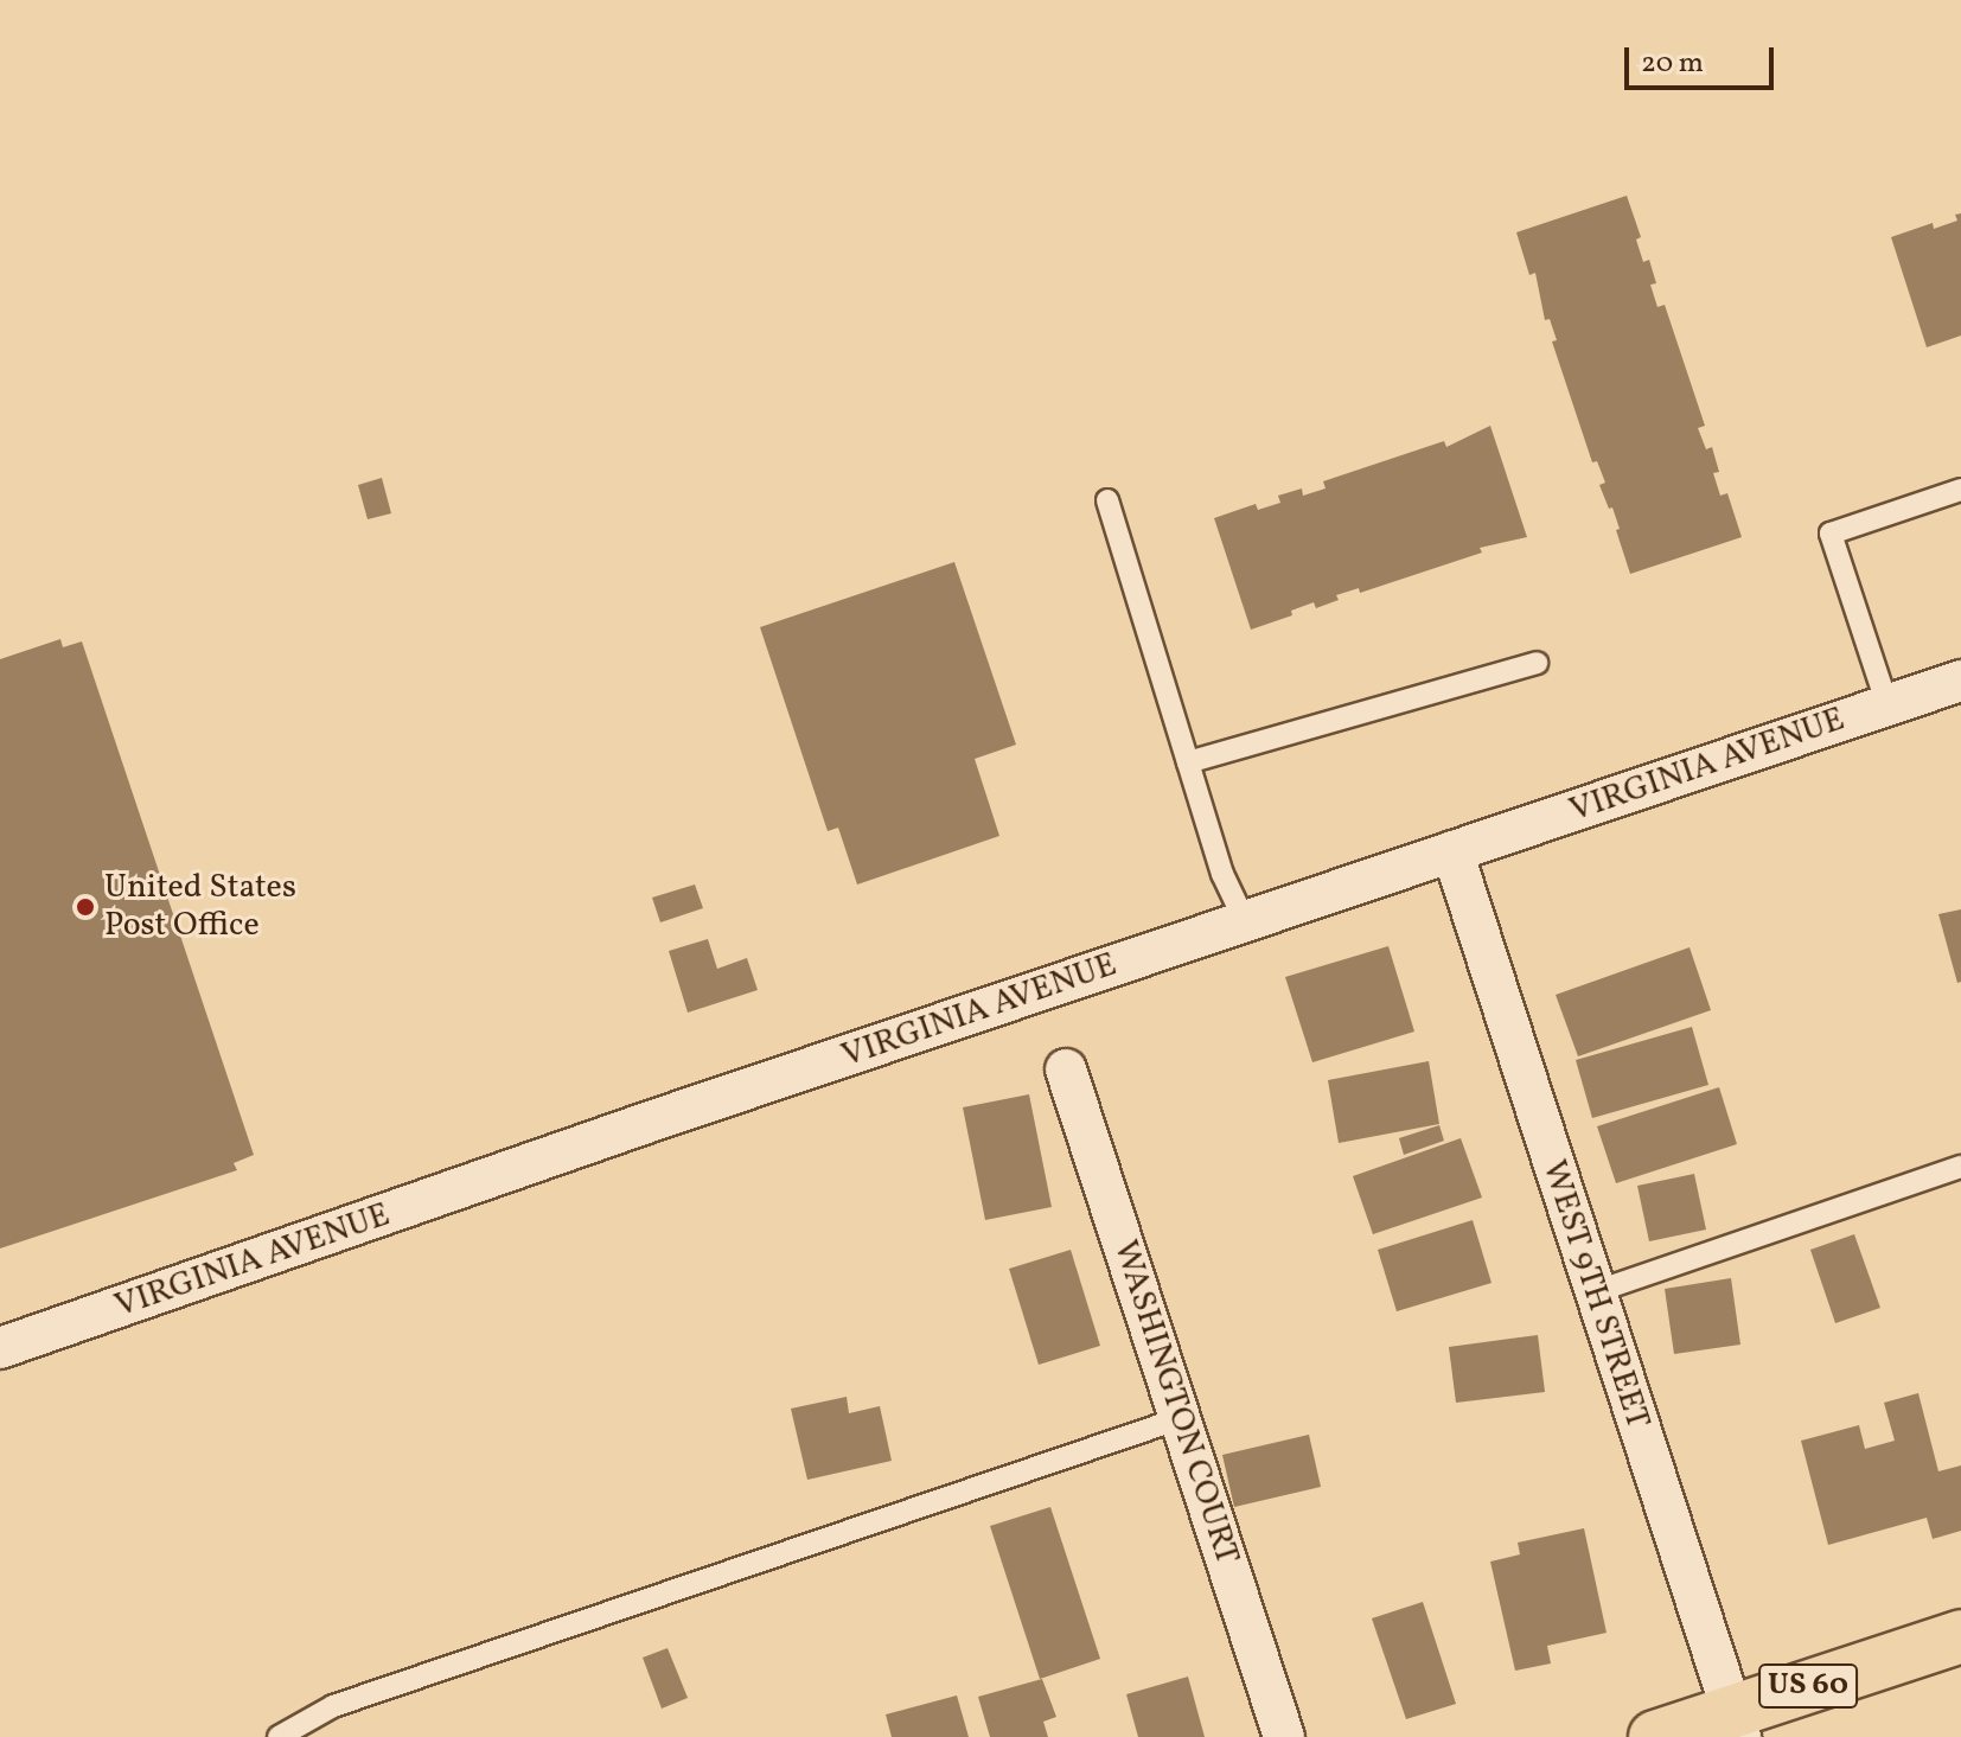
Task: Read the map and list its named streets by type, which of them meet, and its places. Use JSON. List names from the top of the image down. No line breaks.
{"streets":{"main road":["US 60"],"street":["VIRGINIA AVENUE","WEST 9TH STREET","WASHINGTON COURT"]},"crossings":[["VIRGINIA AVENUE","WEST 9TH STREET"],["WEST 9TH STREET","US 60"]],"places":["United States Post Office"],"scale_bar":"20 m"}
